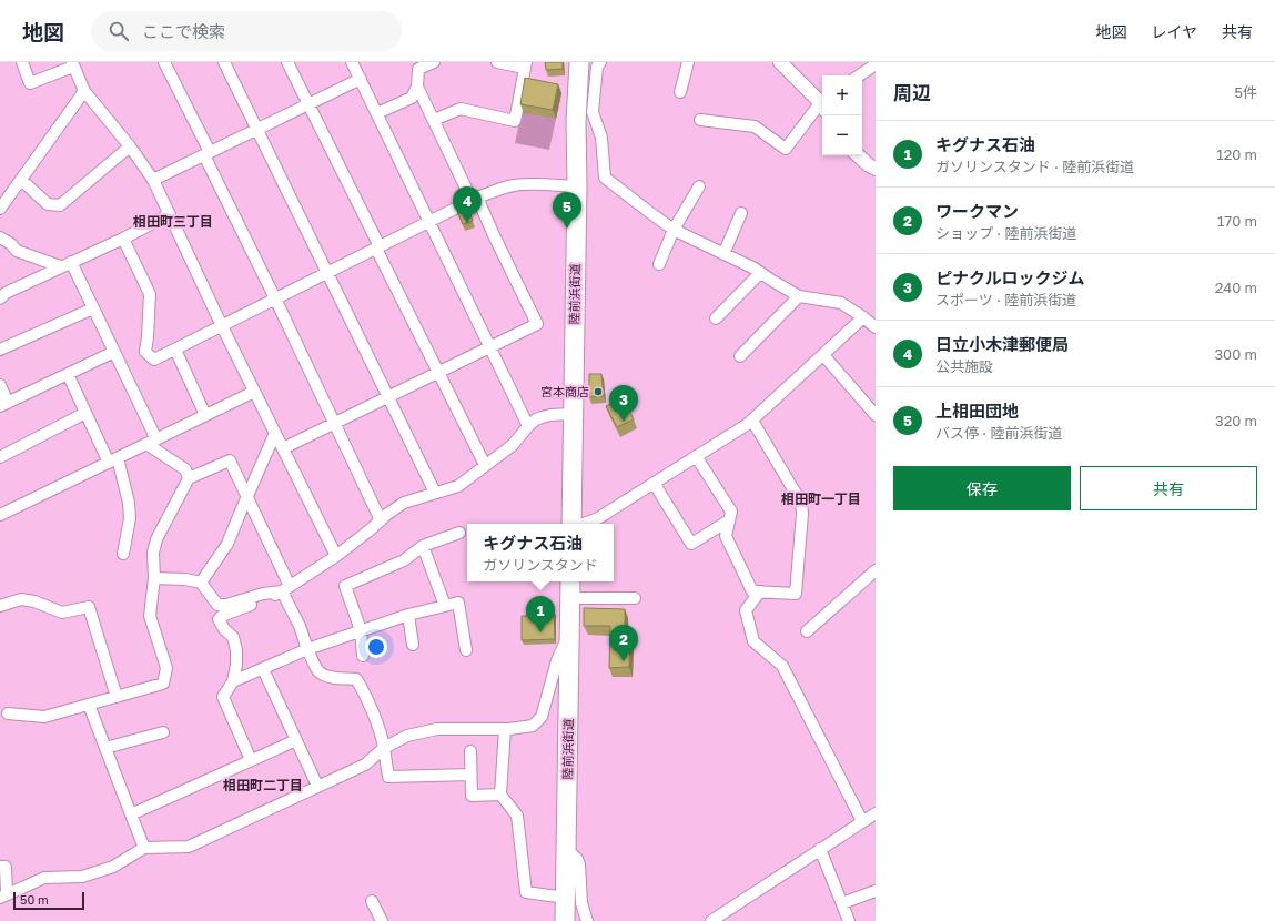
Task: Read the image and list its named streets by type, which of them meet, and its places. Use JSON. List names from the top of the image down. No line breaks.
{"streets":{"highway":["陸前浜街道"]},"districts":["相田町三丁目","相田町一丁目","相田町二丁目"],"places":["宮本商店"],"scale_bar":"50 m","page":{"header":"地図","search":"ここで検索","nav":["地図","レイヤ","共有"],"heading":["周辺","5件"],"map_buttons":["+","−"],"list":[{"mark":"1","name":"キグナス石油","note":"ガソリンスタンド · 陸前浜街道","value":"120 m"},{"mark":"2","name":"ワークマン","note":"ショップ · 陸前浜街道","value":"170 m"},{"mark":"3","name":"ピナクルロックジム","note":"スポーツ · 陸前浜街道","value":"240 m"},{"mark":"4","name":"日立小木津郵便局","note":"公共施設","value":"300 m"},{"mark":"5","name":"上相田団地","note":"バス停 · 陸前浜街道","value":"320 m"}],"pins":["4","5","3","1","2"],"buttons":["保存","共有"],"popup":["キグナス石油","ガソリンスタンド"],"scale":"50 m"}}
